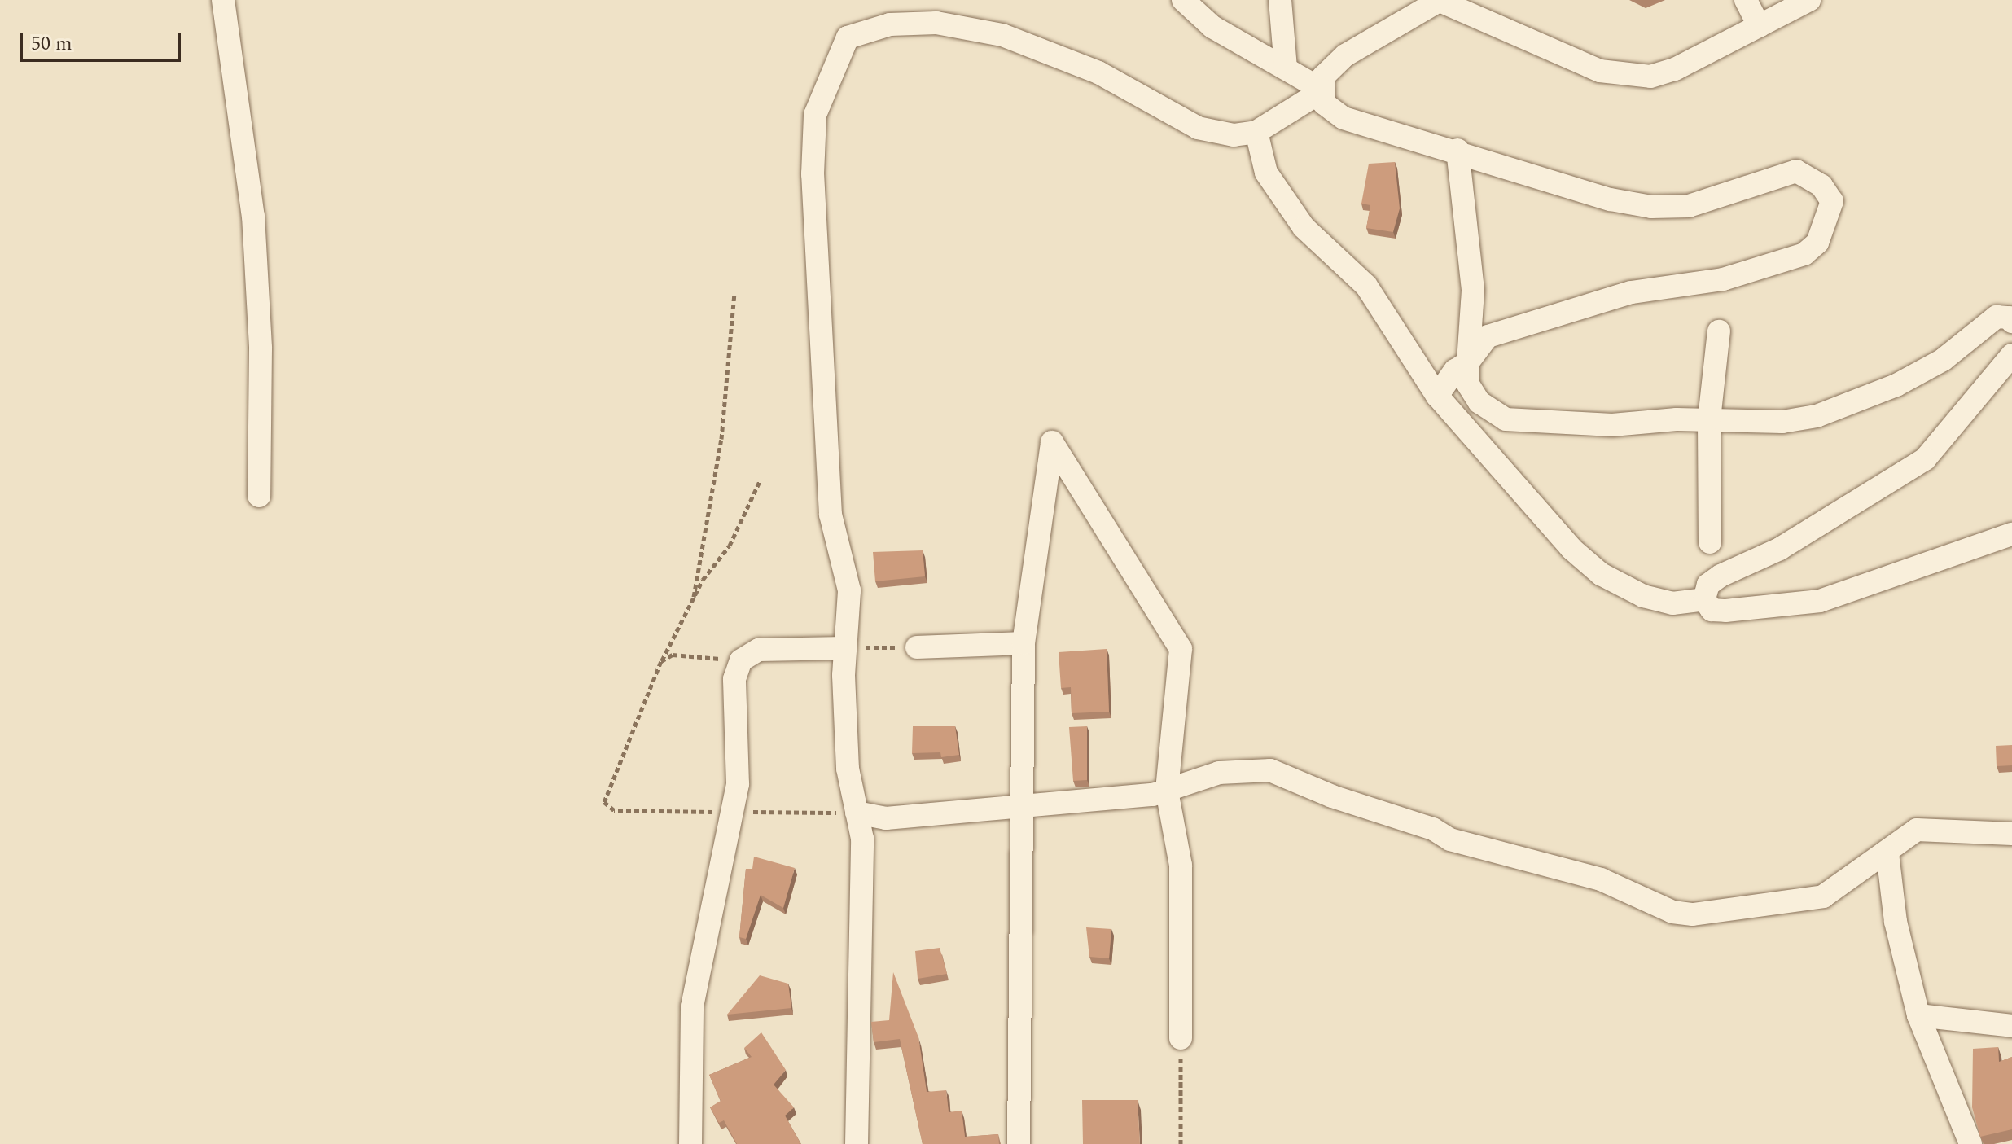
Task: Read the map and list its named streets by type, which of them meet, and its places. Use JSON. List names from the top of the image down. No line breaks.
{"scale_bar":"50 m"}
